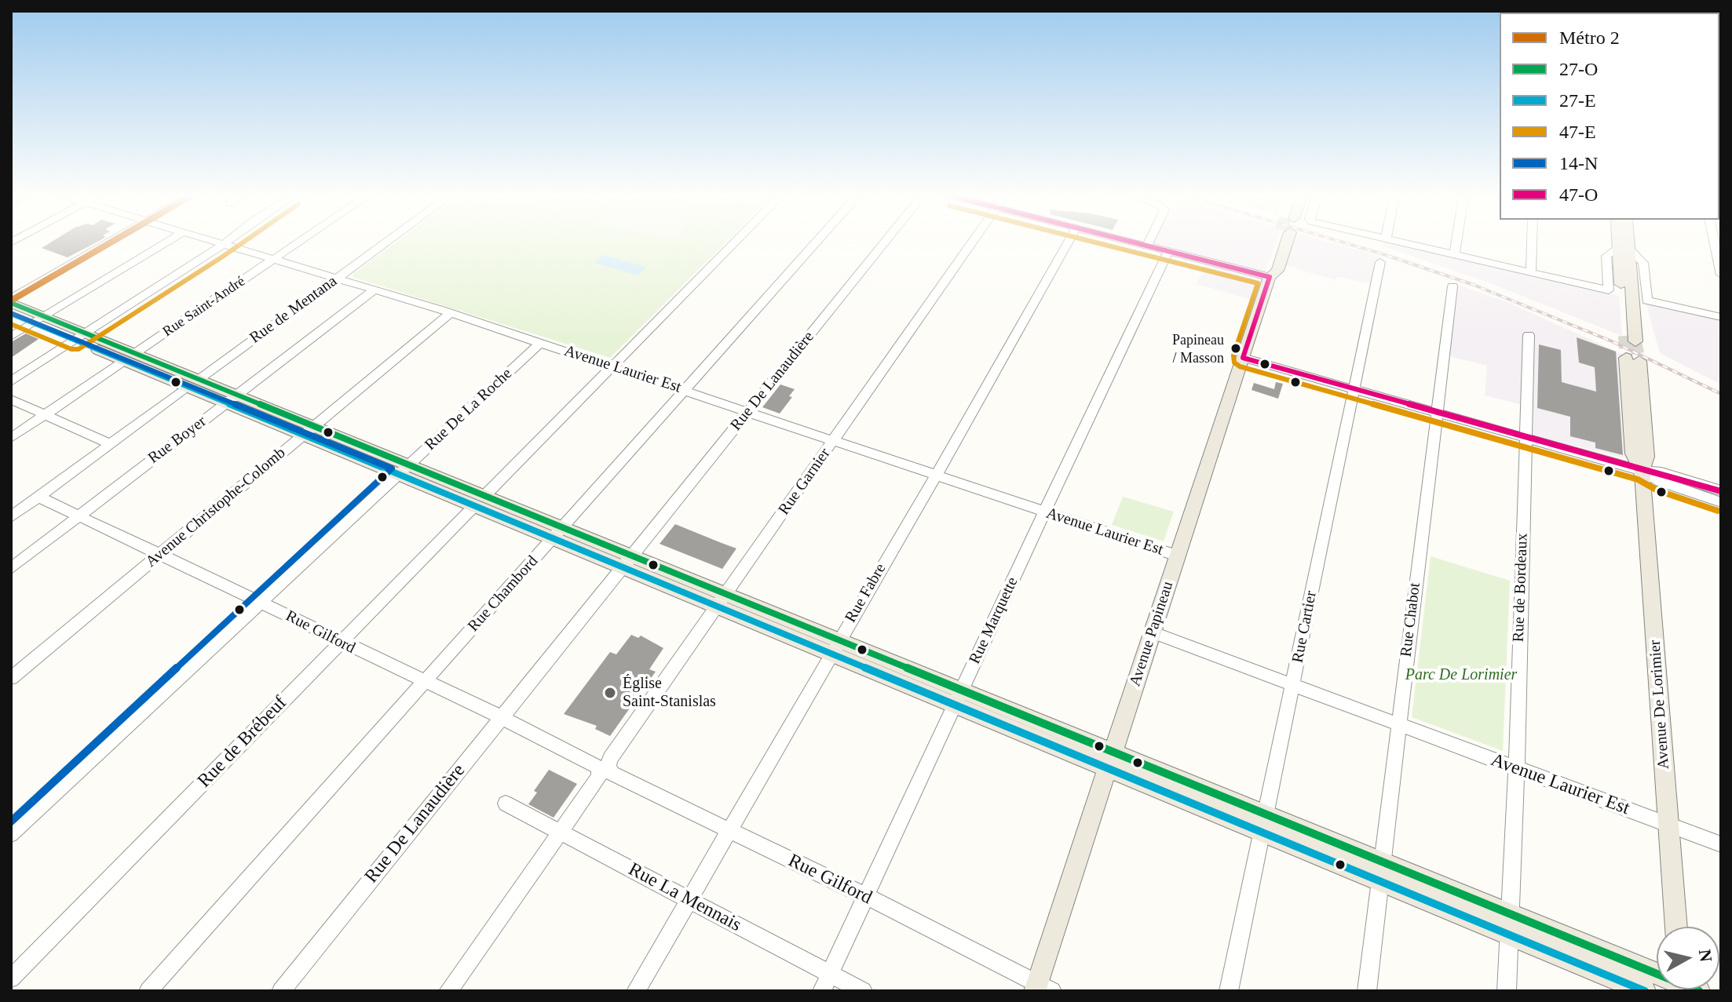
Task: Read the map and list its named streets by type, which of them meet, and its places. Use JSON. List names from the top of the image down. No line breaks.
{"streets":{"main road":["Avenue Papineau","Avenue De Lorimier"],"street":["Rue Saint-André","Rue de Mentana","Avenue Laurier Est","Rue De Lanaudière","Rue De La Roche","Rue Boyer","Rue Garnier","Avenue Christophe-Colomb","Rue de Bordeaux","Rue Fabre","Rue Chambord","Rue Chabot","Rue Marquette","Rue Cartier","Rue Gilford","Rue de Brébeuf","Rue La Mennais"]},"crossings":[["Rue Saint-André","Avenue Laurier Est"],["Rue de Mentana","Avenue Laurier Est"],["Rue de Mentana","Rue Gilford"],["Avenue Laurier Est","Rue De Lanaudière"],["Avenue Laurier Est","Rue De La Roche"],["Avenue Laurier Est","Rue Boyer"],["Avenue Laurier Est","Rue Garnier"],["Avenue Laurier Est","Avenue Christophe-Colomb"],["Avenue Laurier Est","Rue de Bordeaux"],["Avenue Laurier Est","Rue Fabre"],["Avenue Laurier Est","Rue Chambord"],["Avenue Laurier Est","Rue Chabot"],["Avenue Laurier Est","Rue Marquette"],["Avenue Laurier Est","Rue Cartier"],["Avenue Laurier Est","Avenue Papineau"],["Avenue Laurier Est","Avenue De Lorimier"],["Avenue Laurier Est","Rue de Brébeuf"],["Rue De Lanaudière","Rue Gilford"],["Rue De La Roche","Rue Gilford"],["Rue Boyer","Rue Gilford"],["Rue Garnier","Rue Gilford"],["Rue Garnier","Rue La Mennais"],["Avenue Christophe-Colomb","Rue Gilford"],["Rue Fabre","Rue Gilford"],["Rue Fabre","Rue La Mennais"],["Rue Chambord","Rue Gilford"],["Rue Marquette","Rue Gilford"],["Rue Marquette","Rue La Mennais"],["Rue Gilford","Avenue Papineau"],["Rue Gilford","Rue de Brébeuf"]],"parks":["Parc De Lorimier"],"places":["Papineau / Masson","Église Saint-Stanislas"],"lines":["metro line 2","transit line 47-E","transit line 47-O","transit line 27-O","transit line 14-N","transit line 27-E"],"legend":["Métro 2","27-O","27-E","47-E","14-N","47-O"],"north":"right"}
